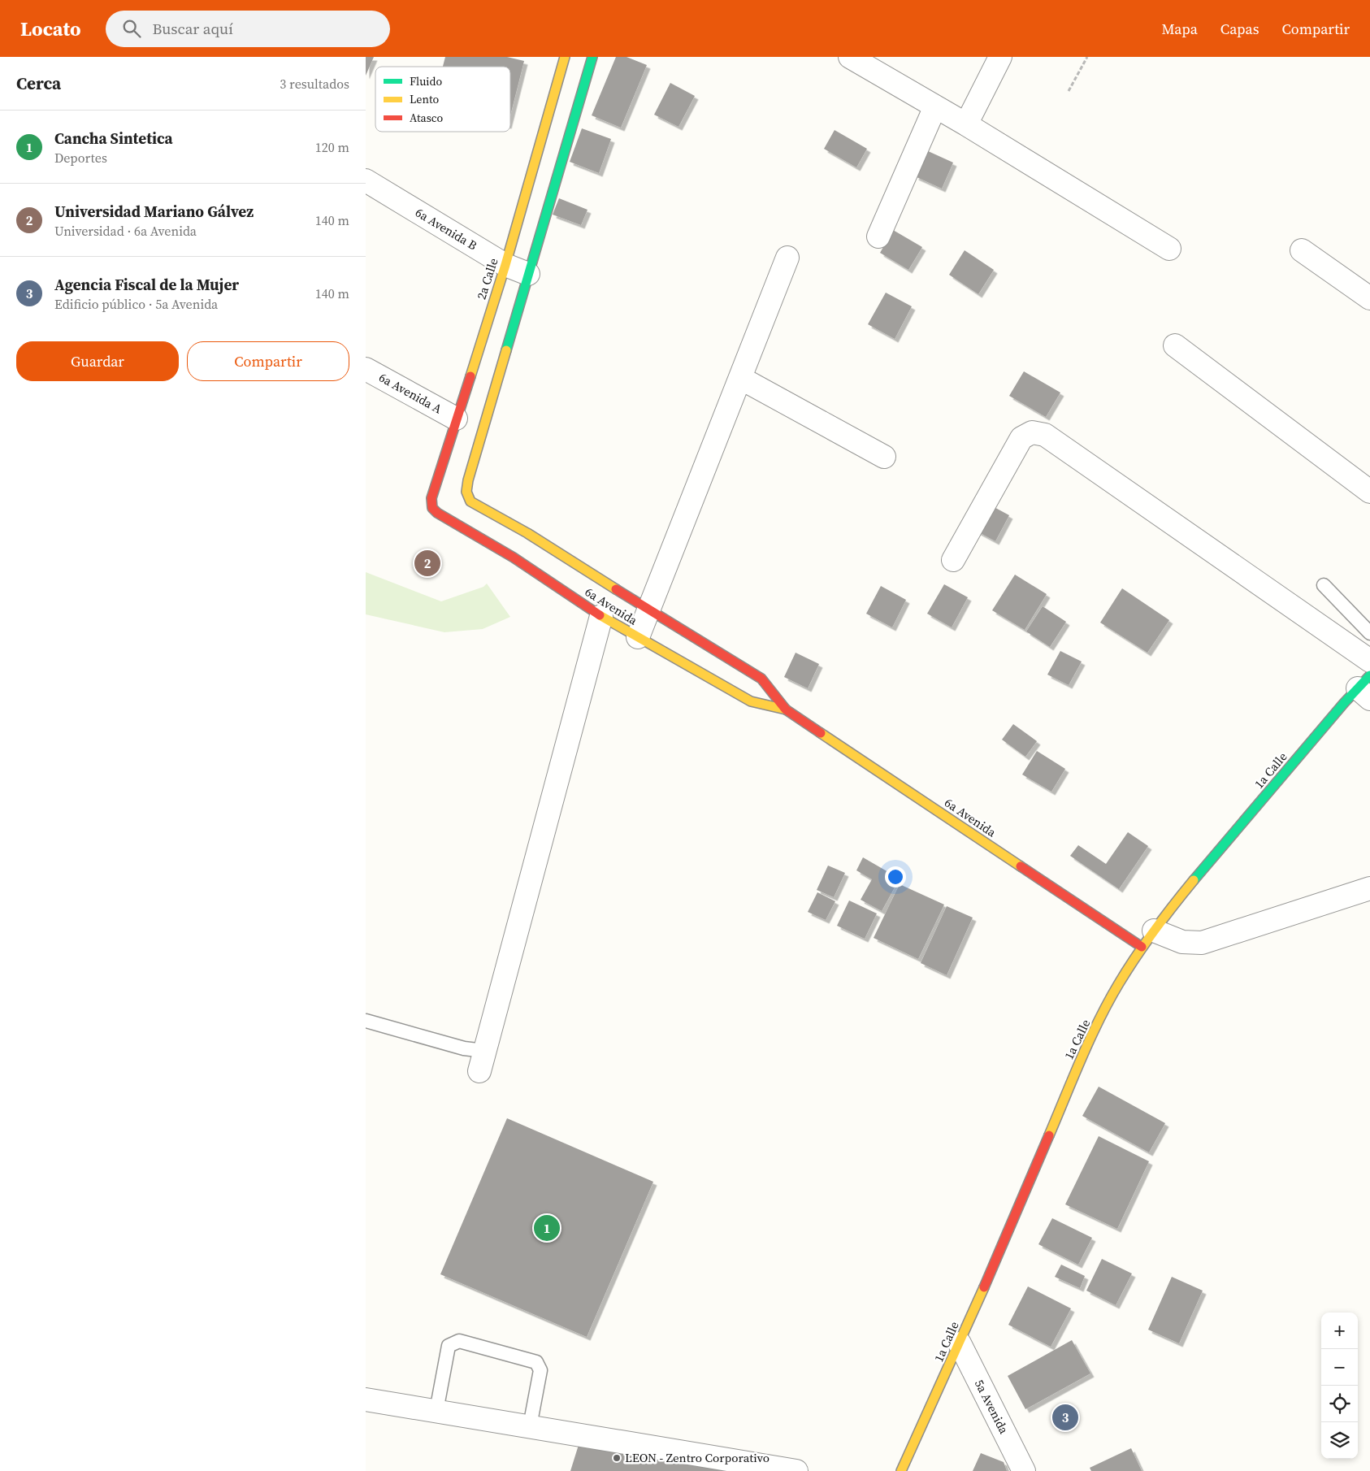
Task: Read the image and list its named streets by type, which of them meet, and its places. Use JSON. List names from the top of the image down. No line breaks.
{"streets":{"street":["6a Avenida B","2a Calle","6a Avenida A","6a Avenida","1a Calle","5a Avenida"]},"crossings":[["6a Avenida B","2a Calle"],["6a Avenida B","6a Avenida"],["2a Calle","6a Avenida A"],["2a Calle","6a Avenida"],["6a Avenida","1a Calle"],["1a Calle","5a Avenida"]],"places":["LEON - Zentro Corporativo"],"legend":["Fluido","Lento","Atasco"],"page":{"header":"Locato","search":"Buscar aquí","nav":["Mapa","Capas","Compartir"],"heading":["Cerca","3 resultados"],"list":[{"mark":"1","name":"Cancha Sintetica","note":"Deportes","value":"120 m"},{"mark":"2","name":"Universidad Mariano Gálvez","note":"Universidad · 6a Avenida","value":"140 m"},{"mark":"3","name":"Agencia Fiscal de la Mujer","note":"Edificio público · 5a Avenida","value":"140 m"}],"buttons":["Guardar","Compartir"],"pins":["2","1","3"],"map_buttons":["+","−"]}}
